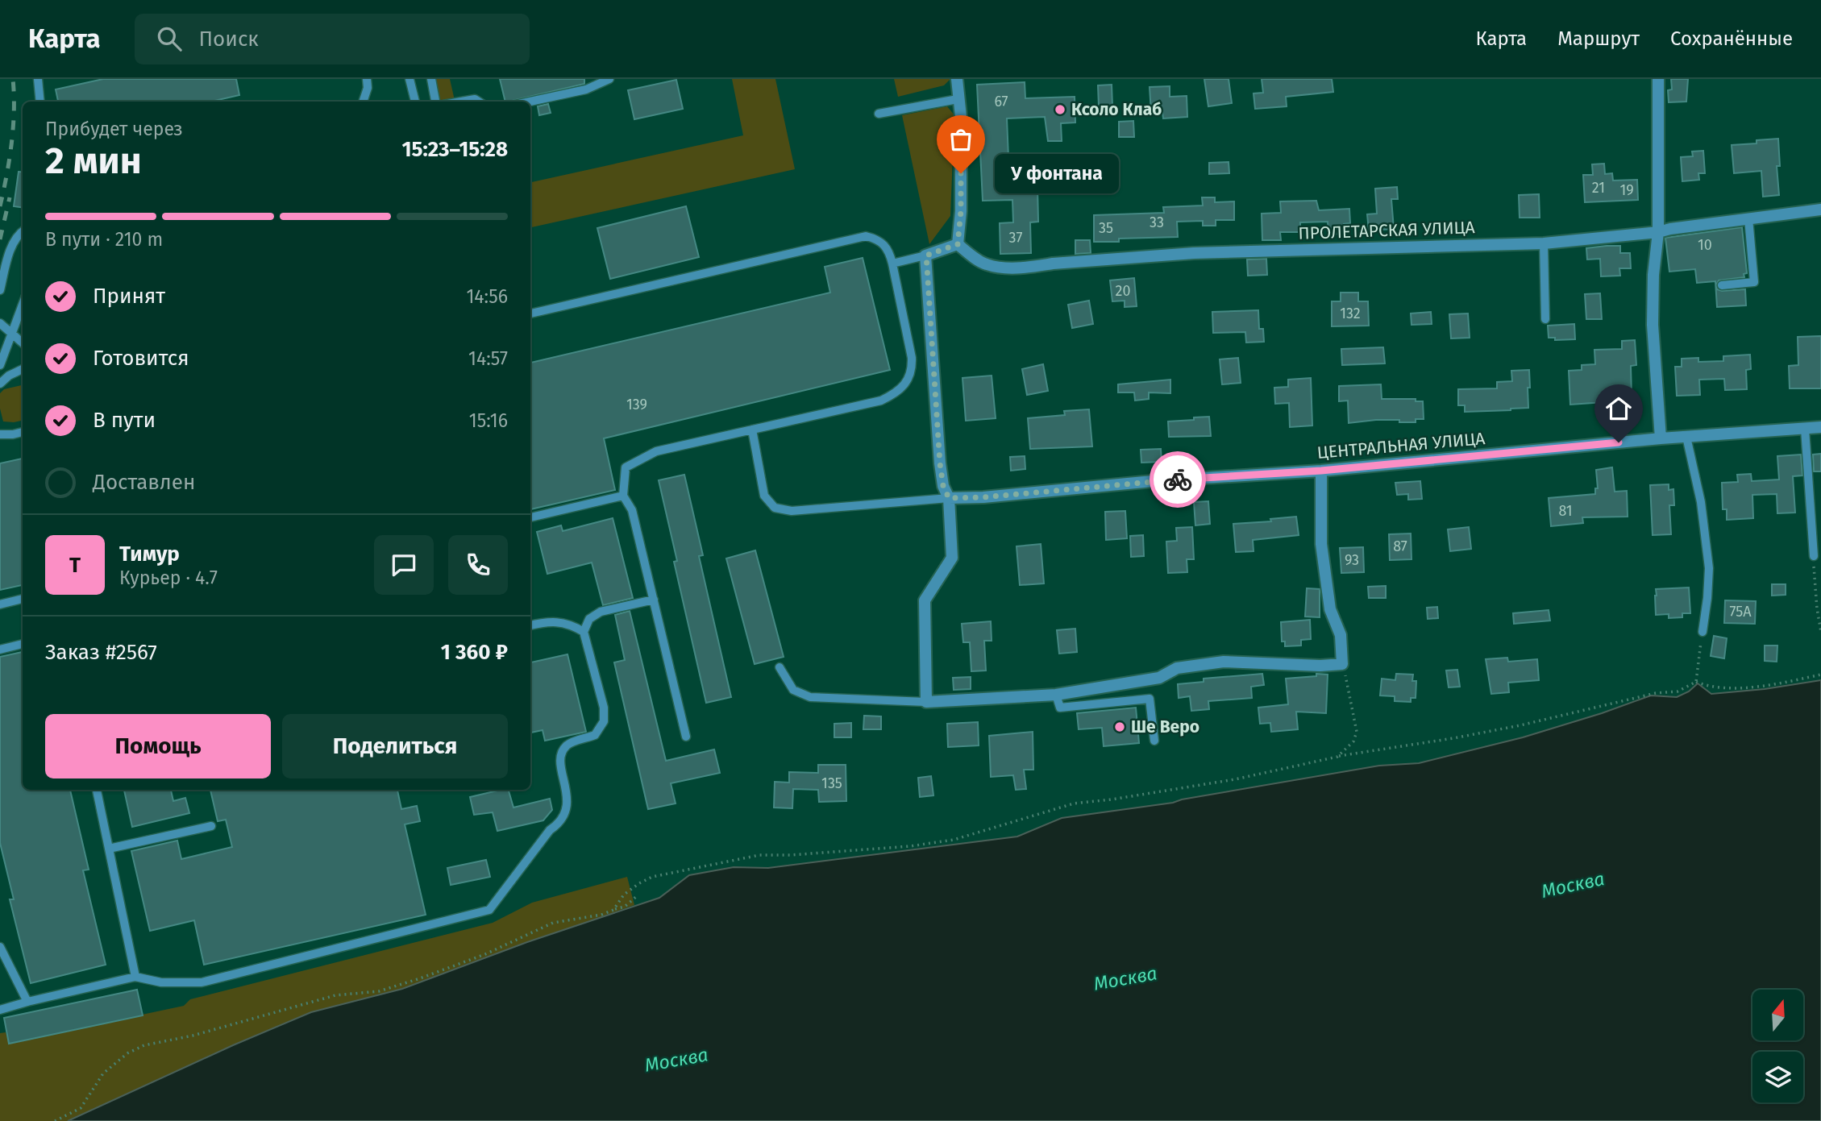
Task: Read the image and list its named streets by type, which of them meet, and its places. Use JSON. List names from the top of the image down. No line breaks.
{"streets":{"street":["ПРОЛЕТАРСКАЯ УЛИЦА","ЦЕНТРАЛЬНАЯ УЛИЦА"]},"water":["Москва"],"places":["Ксоло Клаб","У фонтана","Ше Веро"],"house_numbers":["67","21","19","33","35","37","10","20","132","139","81","87","93","75А","135"],"north":"top","page":{"header":"Карта","search":"Поиск","nav":["Карта","Маршрут","Сохранённые"],"heading":["2 мин","Прибудет через","15:23–15:28"],"panel":["Тимур","Курьер · 4.7","Заказ #2567","1 360 ₽"],"bubble":"У фонтана","bar":"В пути · 210 m","list":[["Принят","14:56"],["Готовится","14:57"],["В пути","15:16"],"Доставлен"],"round":"Т","buttons":["Помощь","Поделиться"]}}
